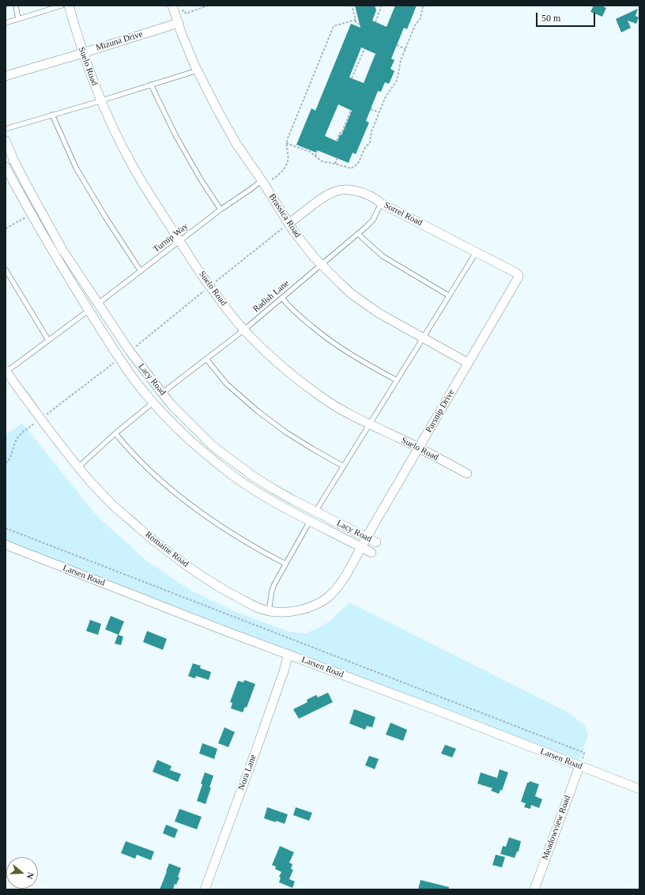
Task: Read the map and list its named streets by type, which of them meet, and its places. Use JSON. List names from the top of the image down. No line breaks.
{"streets":{"street":["Mizuna Drive","Suelo Road","Sorrel Road","Brassica Road","Lacy Road","Parsnip Drive","Romaine Road","Larsen Road","Nora Lane","Meadowview Road"],"lane":["Turnip Way","Radish Lane"]},"crossings":[["Mizuna Drive","Suelo Road"],["Mizuna Drive","Brassica Road"],["Suelo Road","Turnip Way"],["Suelo Road","Radish Lane"],["Suelo Road","Parsnip Drive"],["Sorrel Road","Brassica Road"],["Sorrel Road","Radish Lane"],["Sorrel Road","Parsnip Drive"],["Brassica Road","Turnip Way"],["Brassica Road","Radish Lane"],["Brassica Road","Parsnip Drive"],["Turnip Way","Lacy Road"],["Radish Lane","Lacy Road"],["Lacy Road","Parsnip Drive"],["Lacy Road","Romaine Road"],["Parsnip Drive","Romaine Road"],["Larsen Road","Nora Lane"],["Larsen Road","Meadowview Road"]],"scale_bar":"50 m","north":"right"}
